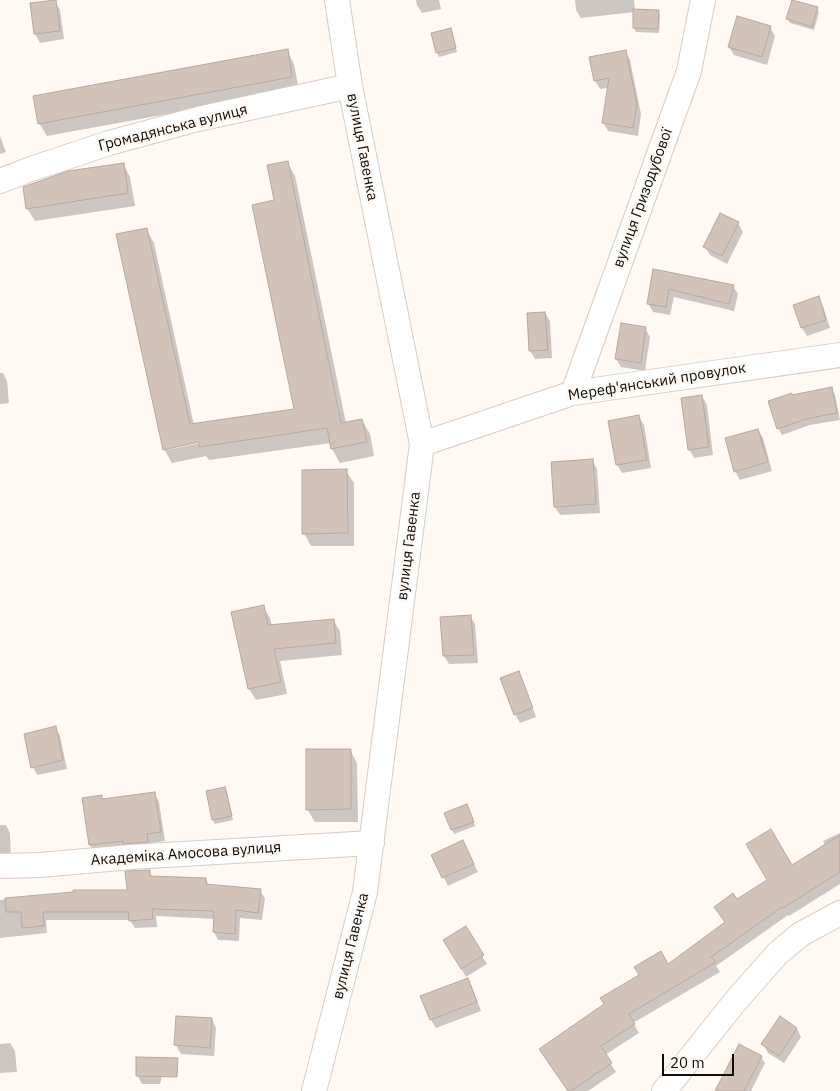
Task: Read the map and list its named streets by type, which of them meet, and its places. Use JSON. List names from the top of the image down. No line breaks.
{"streets":{"street":["Громадянська вулиця","вулиця Гавенка","вулиця Гризодубової","Мереф'янський провулок","Академіка Амосова вулиця"]},"crossings":[["Громадянська вулиця","вулиця Гавенка"],["вулиця Гавенка","Мереф'янський провулок"],["вулиця Гавенка","Академіка Амосова вулиця"],["вулиця Гризодубової","Мереф'янський провулок"]],"scale_bar":"20 m"}
